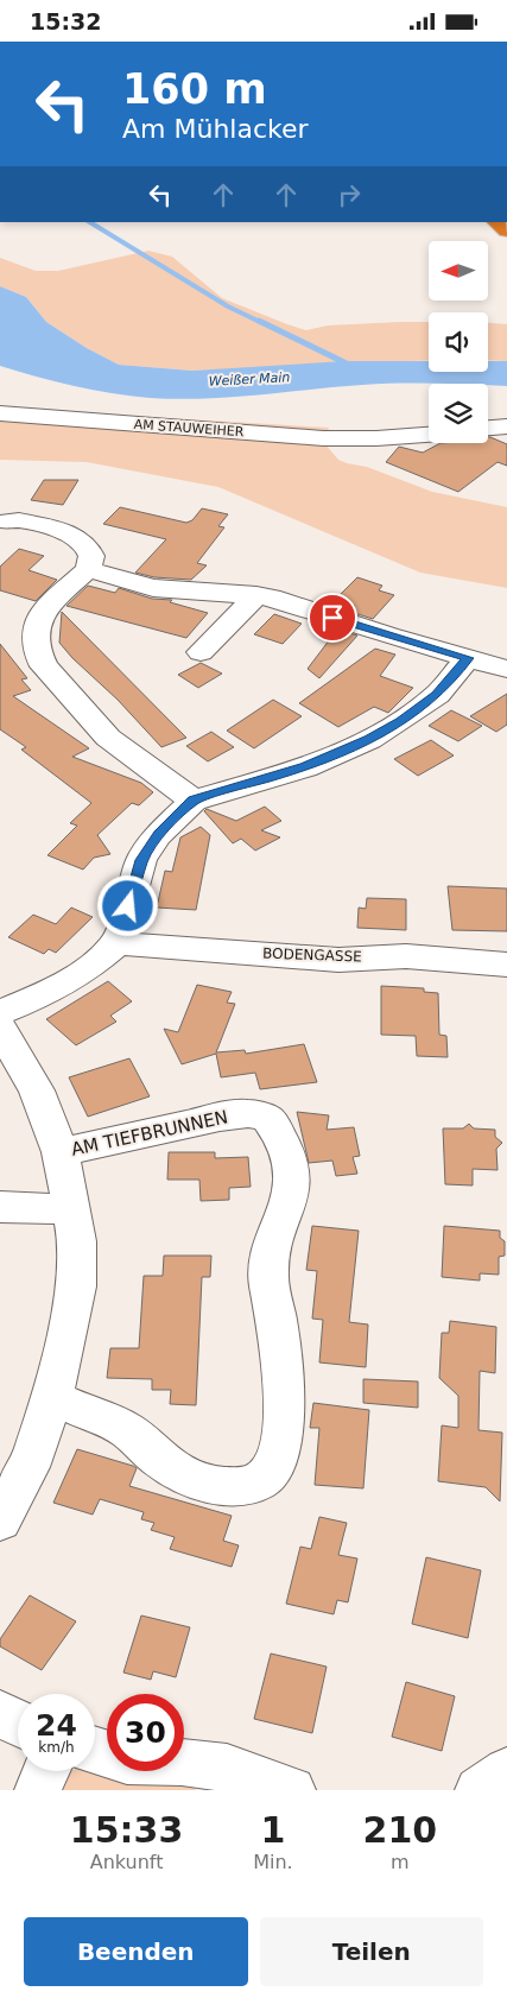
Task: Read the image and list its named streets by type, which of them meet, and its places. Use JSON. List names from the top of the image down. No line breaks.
{"streets":{"street":["AM STAUWEIHER","BODENGASSE","AM TIEFBRUNNEN"]},"water":["Weißer Main"],"north":"left","page":{"status":"15:32","turn":["160 m","Am Mühlacker"],"speed":"24 km/h","limit":"30","eta":["15:33","Ankunft","1","Min.","210","m"],"buttons":["Beenden","Teilen"]}}
